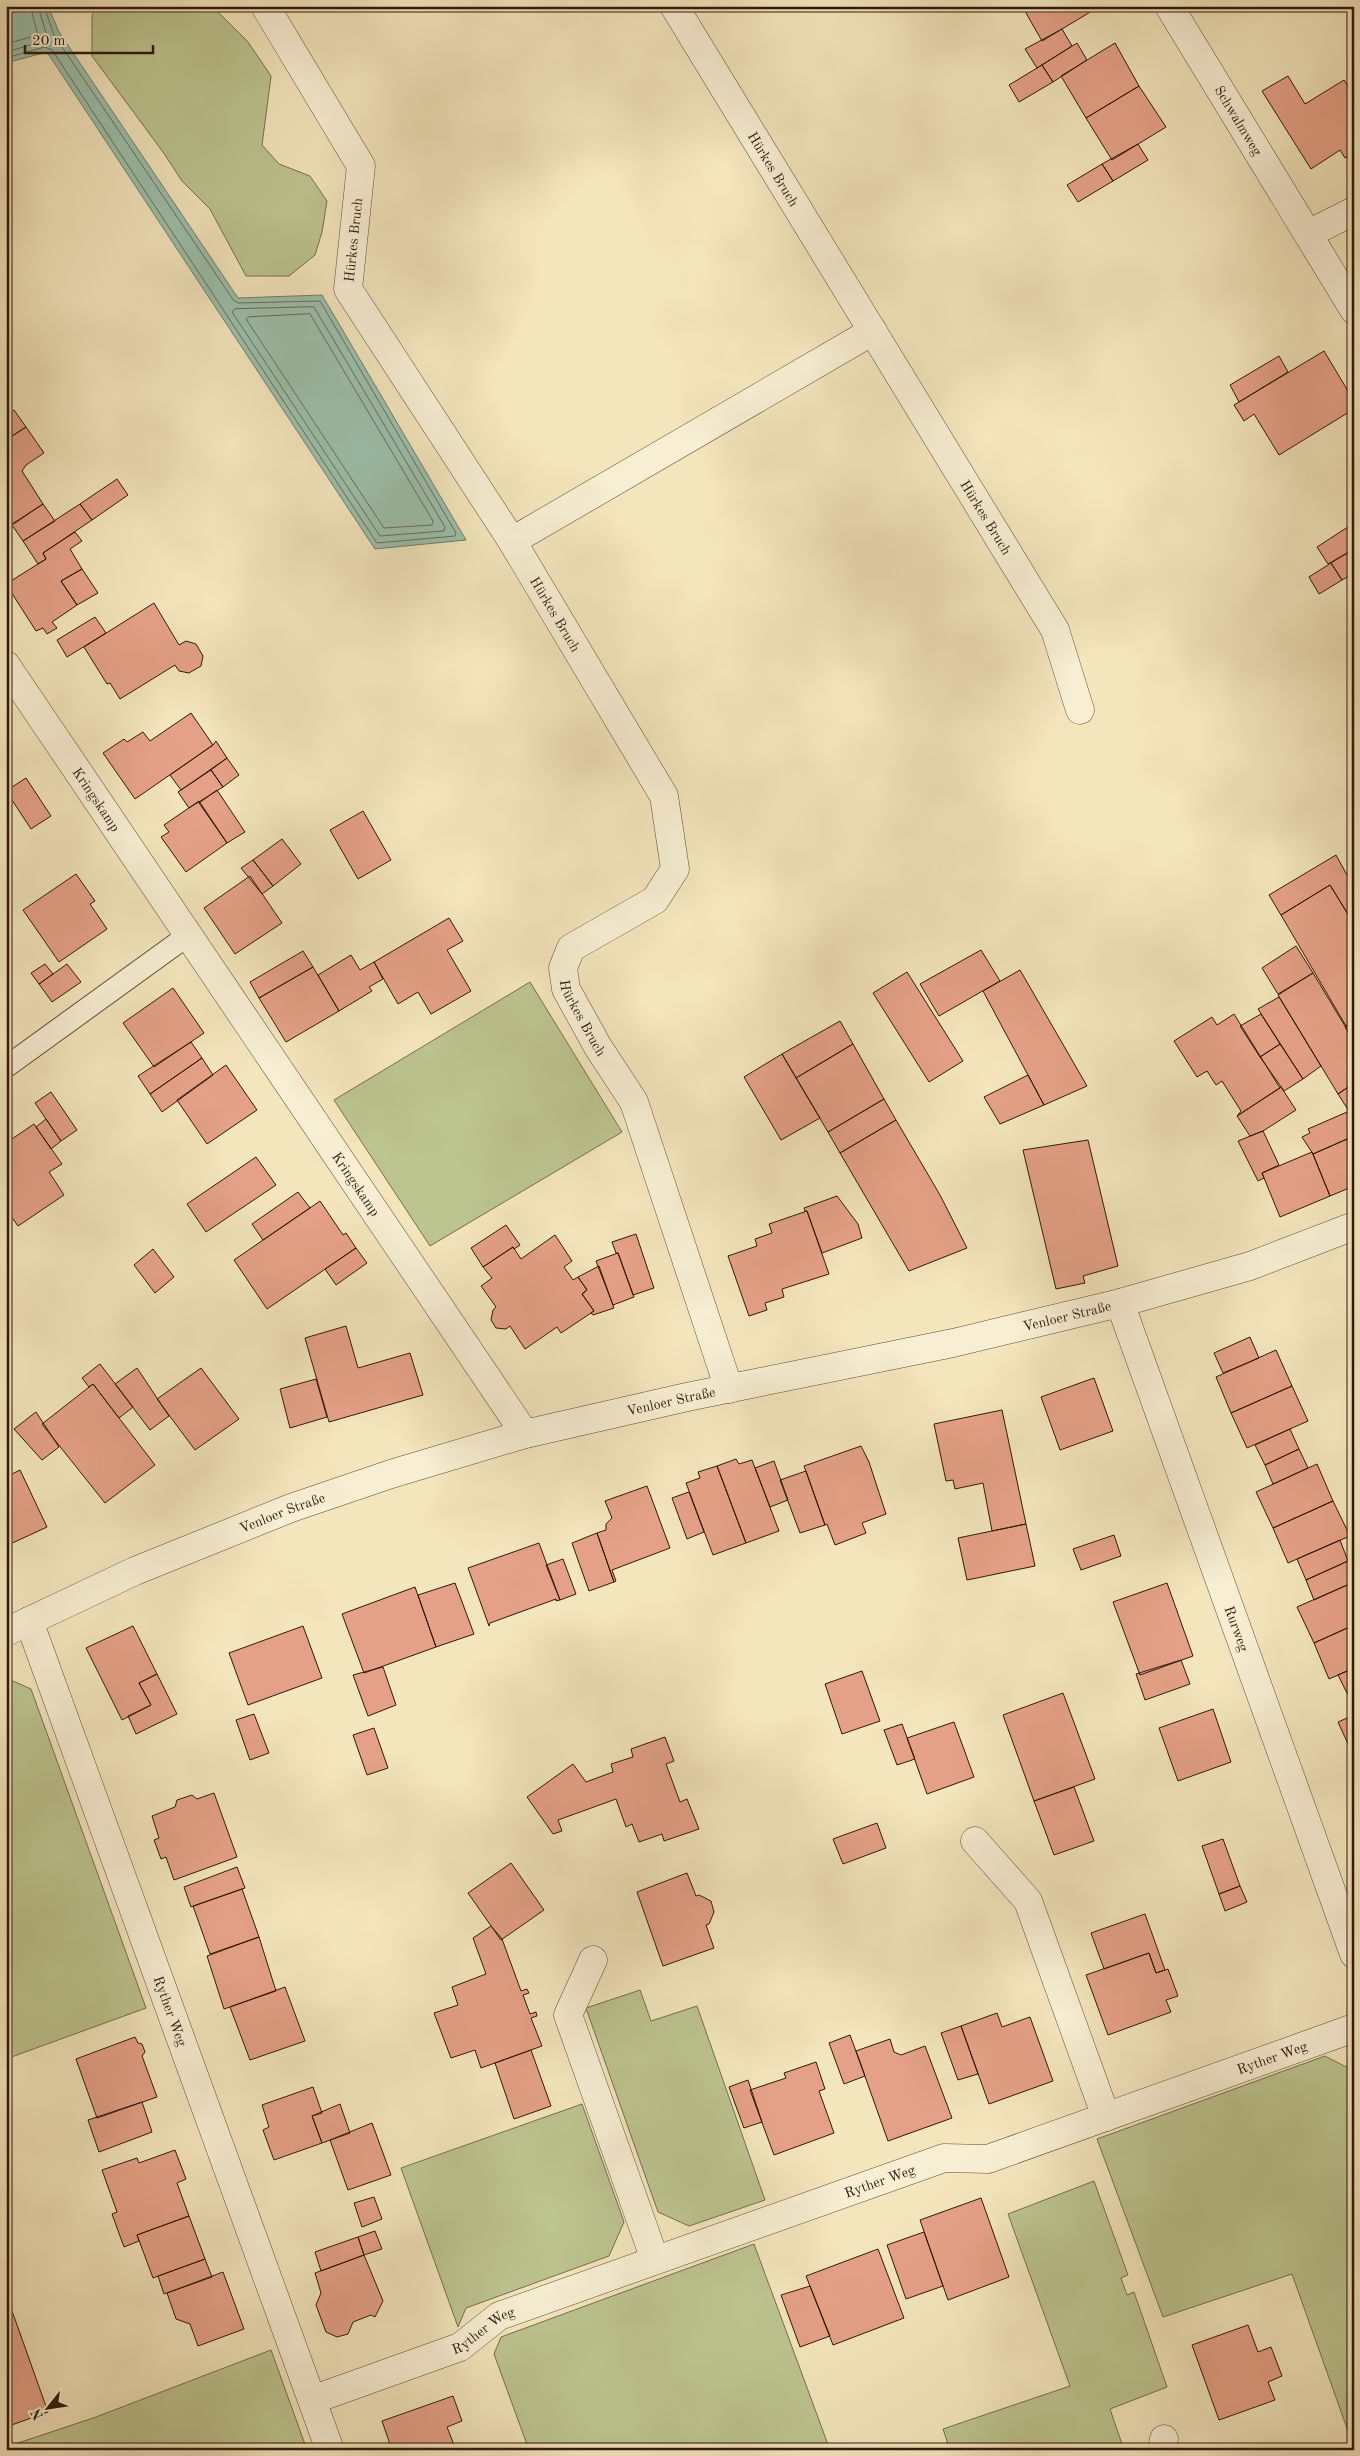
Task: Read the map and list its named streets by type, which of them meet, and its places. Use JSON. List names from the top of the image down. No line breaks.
{"streets":{"street":["Schwalmweg","Hürkes Bruch","Kringskamp","Venloer Straße","Rurweg","Ryther Weg"]},"crossings":[["Hürkes Bruch","Venloer Straße"],["Kringskamp","Venloer Straße"],["Venloer Straße","Rurweg"],["Venloer Straße","Ryther Weg"]],"scale_bar":"20 m","north":"bottom left"}
